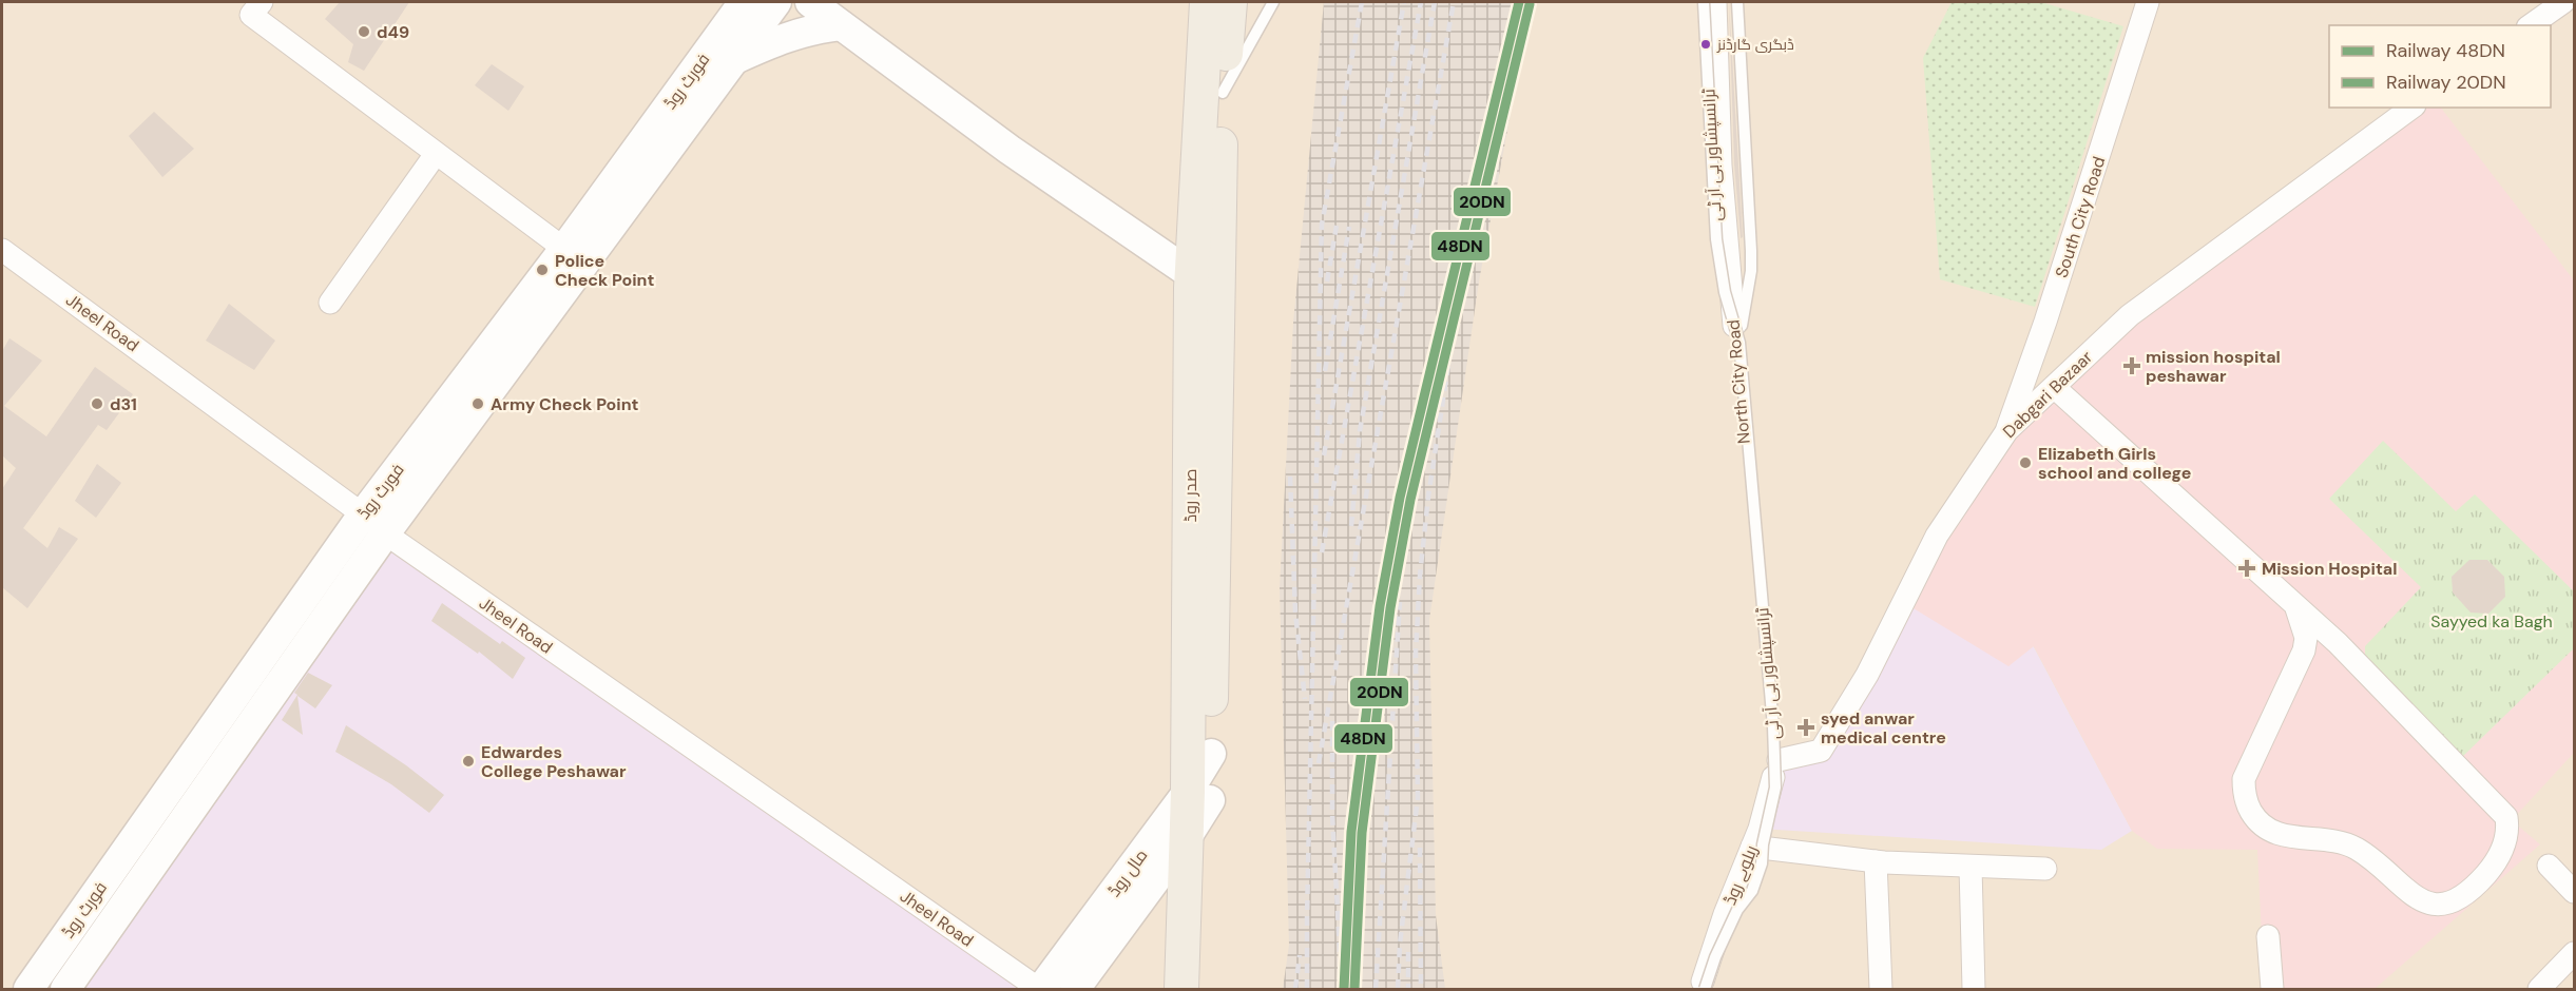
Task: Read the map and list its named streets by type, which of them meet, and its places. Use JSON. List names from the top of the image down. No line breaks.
{"streets":{"main road":["صدر روڈ"],"street":["فورٹ روڈ","South City Road","Jheel Road","North City Road","Dabgari Bazaar","مال روڈ","ریلوے روڈ"],"lane":["ٹرانسپشاور بی آر ٹی"]},"crossings":[["فورٹ روڈ","Jheel Road"],["ٹرانسپشاور بی آر ٹی","ریلوے روڈ"],["South City Road","Dabgari Bazaar"],["Jheel Road","مال روڈ"],["North City Road","Dabgari Bazaar"],["North City Road","ریلوے روڈ"],["Dabgari Bazaar","ریلوے روڈ"],["صدر روڈ","مال روڈ"]],"parks":["Sayyed ka Bagh"],"places":{"other":["d49","ڈبگری گارڈنز","Police Check Point","d31","Army Check Point","Elizabeth Girls school and college","Edwardes College Peshawar"],"health":["mission hospital peshawar","Mission Hospital","syed anwar medical centre"]},"lines":["rail line 48DN","rail line 20DN"],"legend":["Railway 48DN","Railway 20DN"]}
